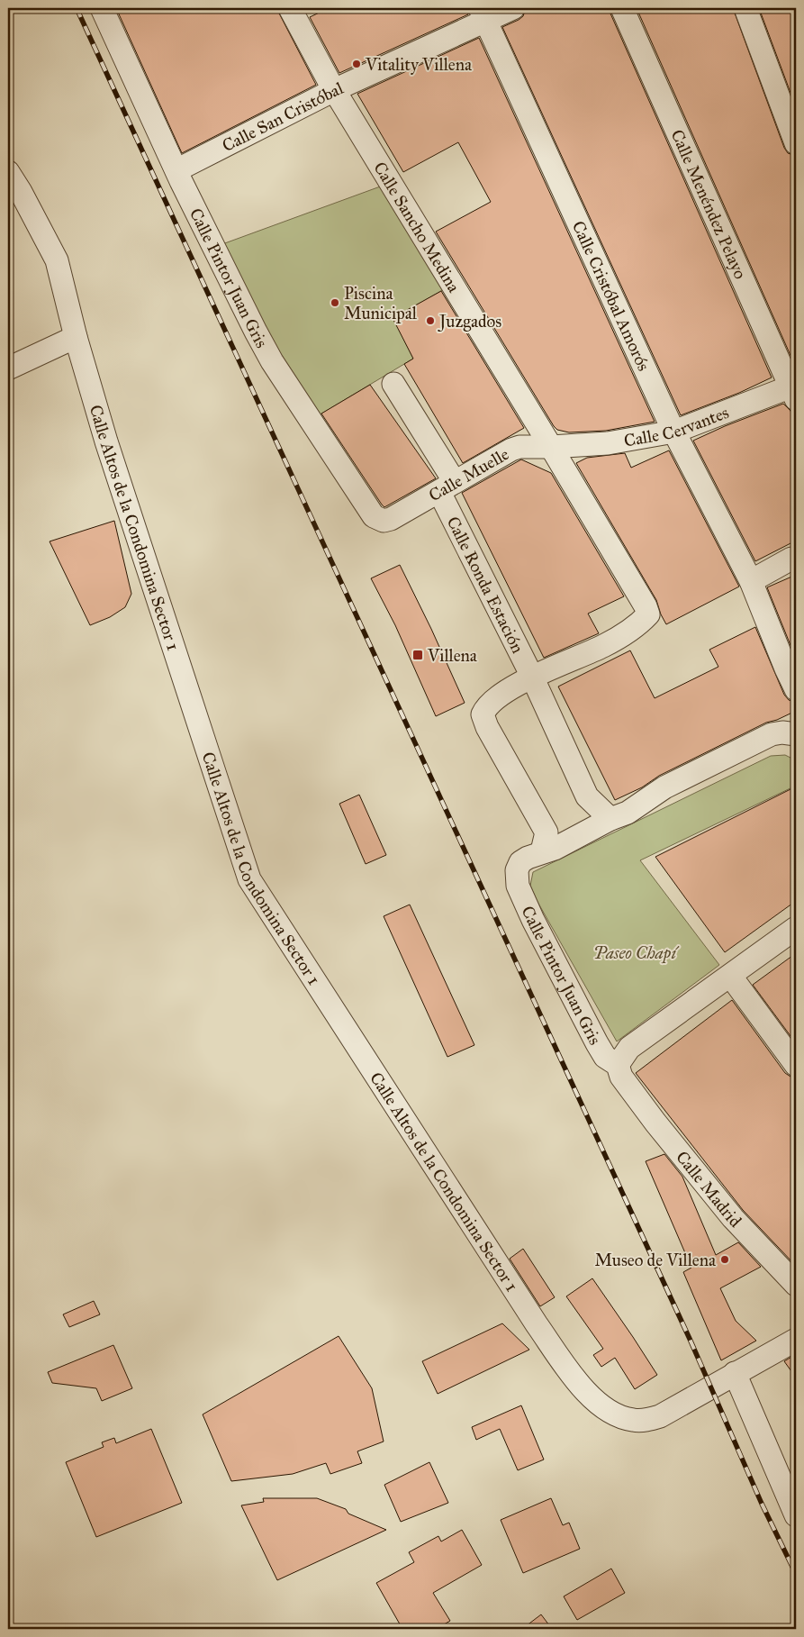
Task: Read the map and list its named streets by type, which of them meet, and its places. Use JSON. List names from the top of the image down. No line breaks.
{"streets":{"street":["Calle San Cristóbal","Calle Menéndez Pelayo","Calle Sancho Medina","Calle Pintor Juan Gris","Calle Cristóbal Amorós","Calle Cervantes","Calle Muelle","Calle Altos de la Condomina Sector 1","Calle Ronda Estación","Calle Madrid"]},"crossings":[["Calle San Cristóbal","Calle Sancho Medina"],["Calle San Cristóbal","Calle Pintor Juan Gris"],["Calle San Cristóbal","Calle Cristóbal Amorós"],["Calle Menéndez Pelayo","Calle Cervantes"],["Calle Sancho Medina","Calle Cervantes"],["Calle Sancho Medina","Calle Muelle"],["Calle Sancho Medina","Calle Ronda Estación"],["Calle Pintor Juan Gris","Calle Muelle"],["Calle Pintor Juan Gris","Calle Madrid"],["Calle Cristóbal Amorós","Calle Cervantes"],["Calle Cervantes","Calle Muelle"],["Calle Muelle","Calle Ronda Estación"]],"parks":["Paseo Chapí"],"places":{"other":["Vitality Villena","Piscina Municipal","Juzgados","Museo de Villena"],"transit":["Villena"]}}
